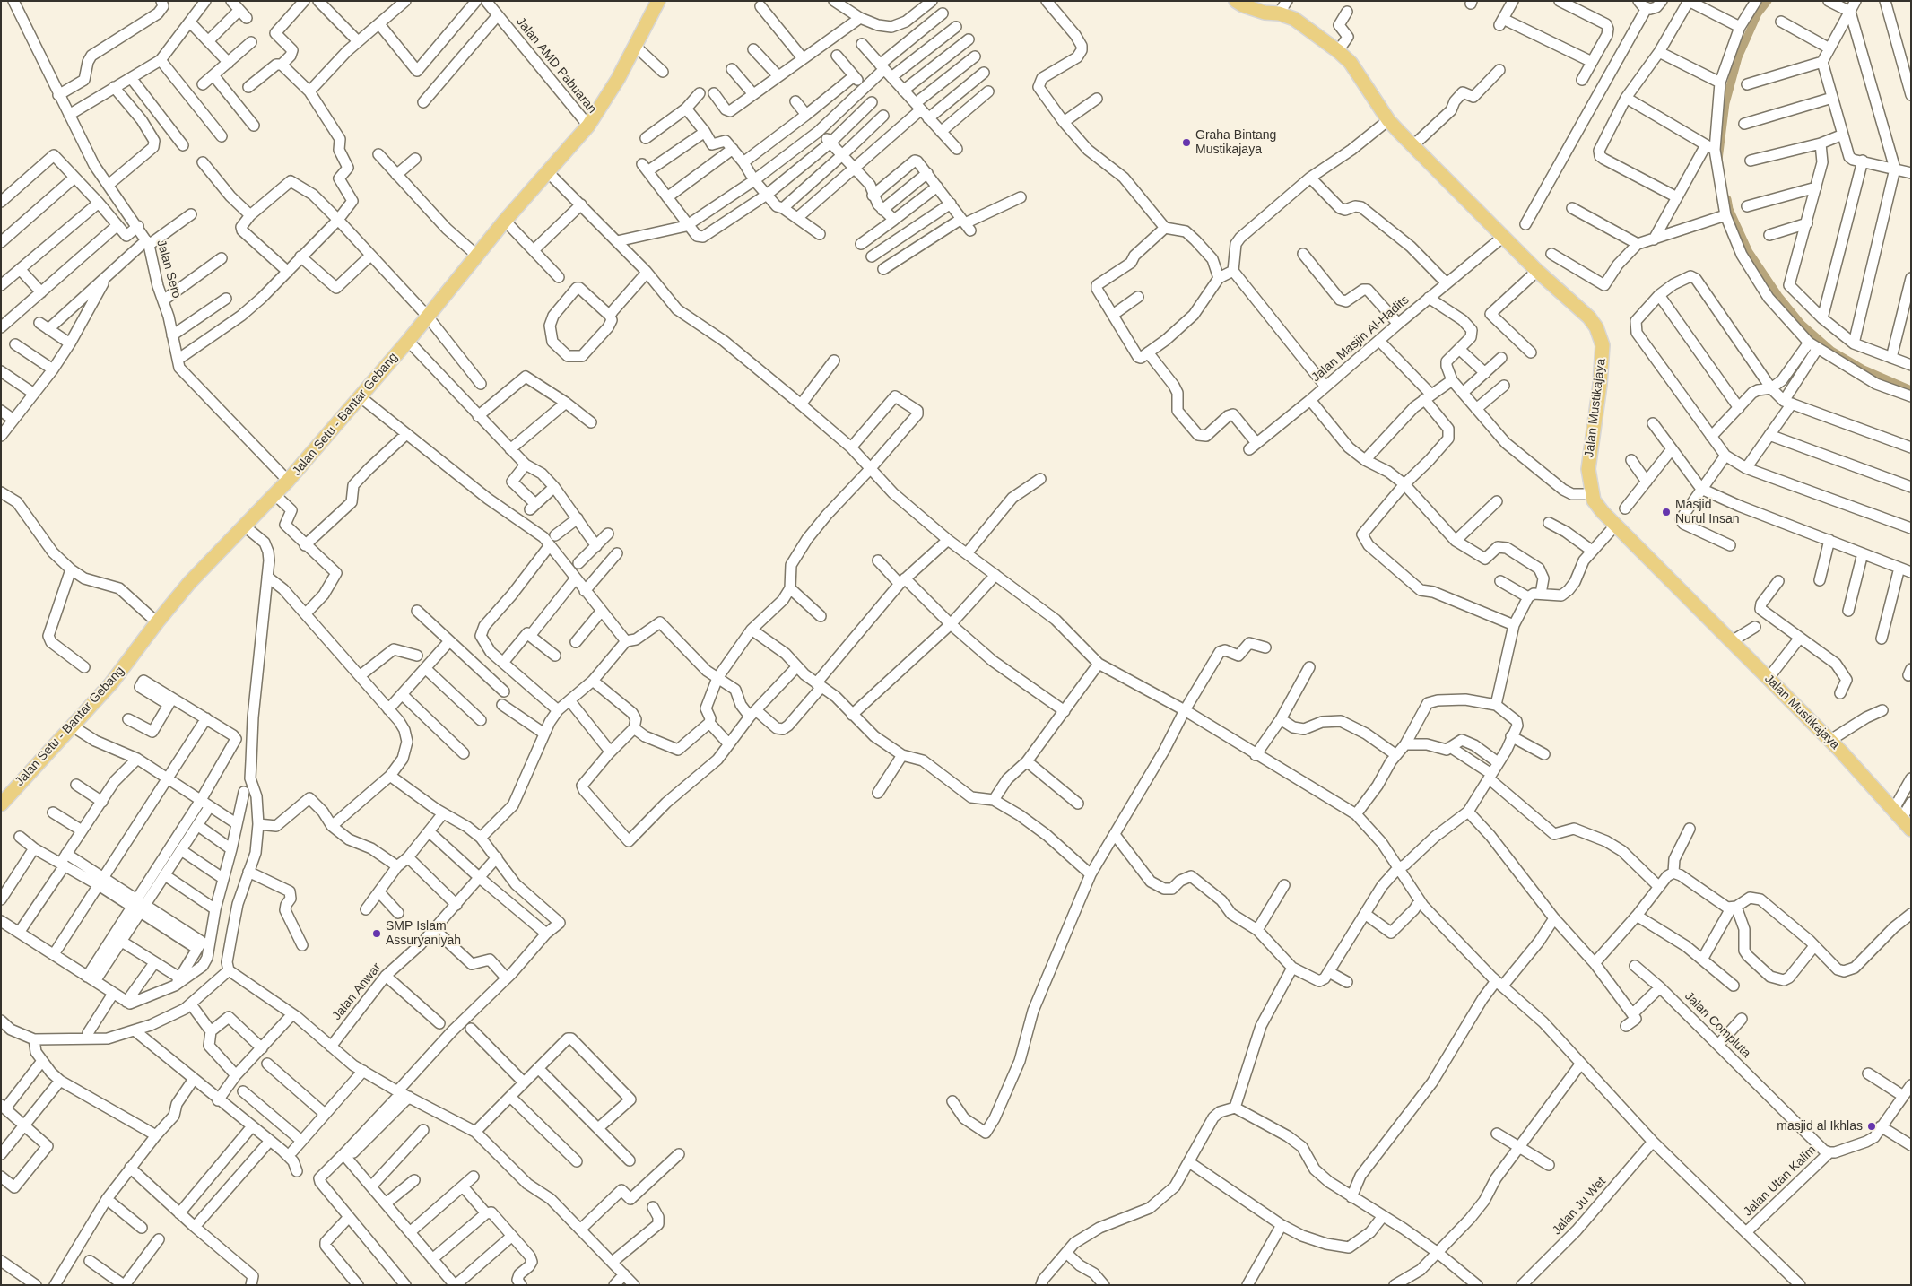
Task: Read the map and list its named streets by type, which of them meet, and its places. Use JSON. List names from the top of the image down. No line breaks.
{"streets":{"main road":["Jalan Mustikajaya","Jalan Setu - Bantar Gebang"],"street":["Jalan AMD Pabuaran","Jalan Sero","Jalan Masjin Al-Hadits","Jalan Anwar","Jalan Compluta","Jalan Utan Kalim","Jalan Ju Wet"]},"crossings":[["Jalan AMD Pabuaran","Jalan Setu - Bantar Gebang"],["Jalan Sero","Jalan Setu - Bantar Gebang"],["Jalan Masjin Al-Hadits","Jalan Mustikajaya"],["Jalan Compluta","Jalan Utan Kalim"]],"places":["Graha Bintang Mustikajaya","Masjid Nurul Insan","SMP Islam Assuryaniyah","masjid al Ikhlas"]}
